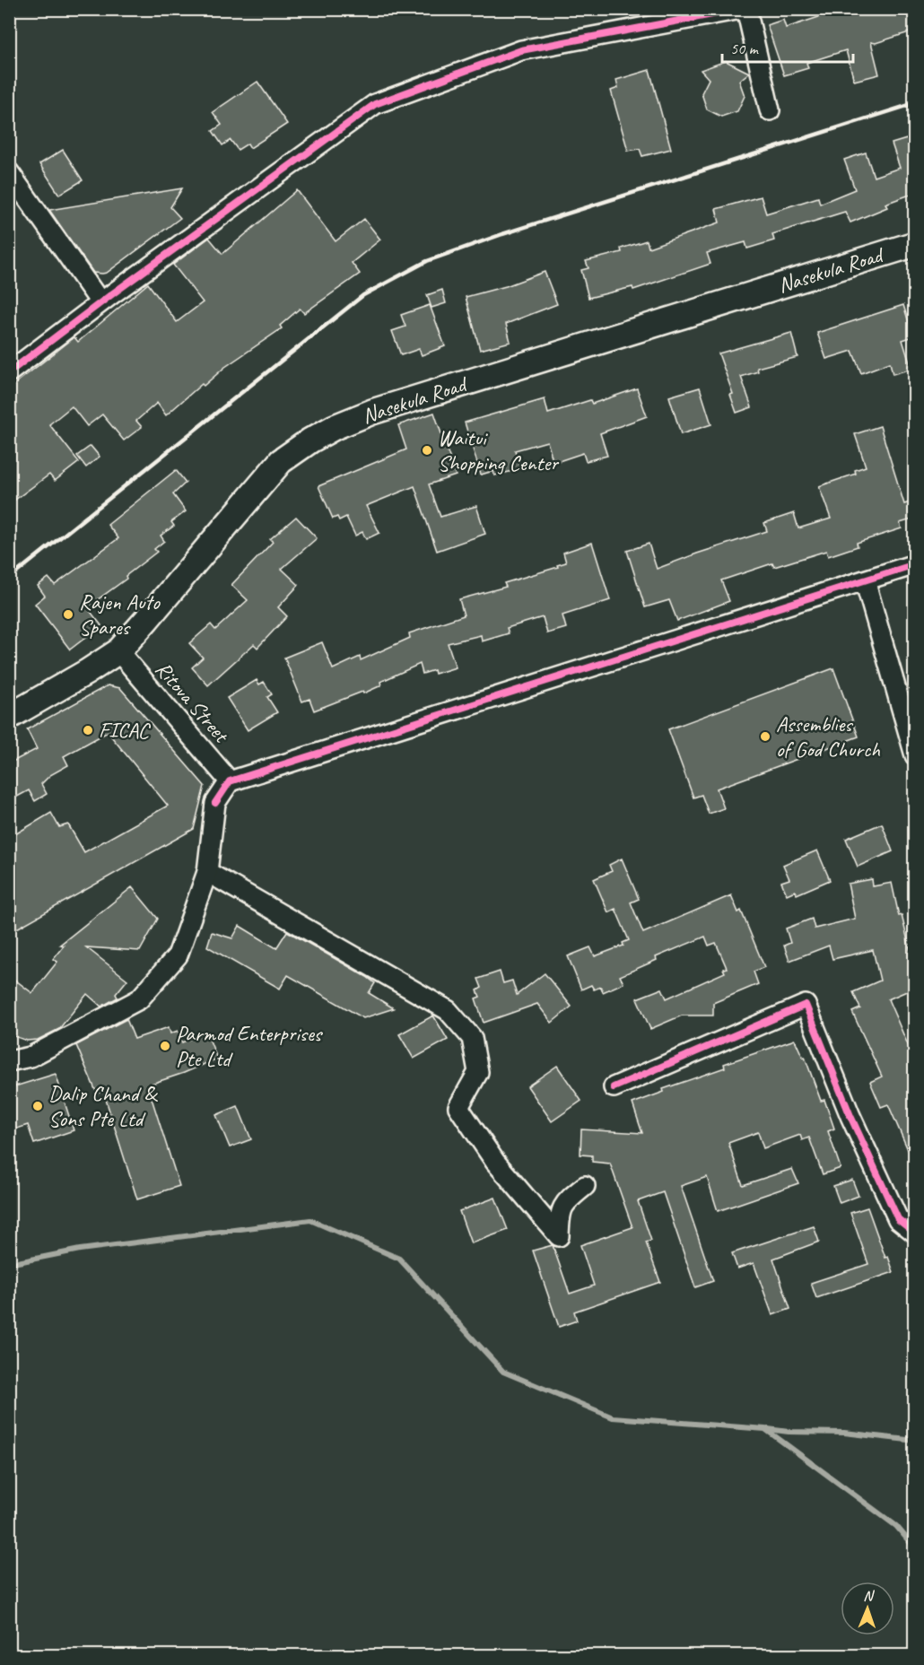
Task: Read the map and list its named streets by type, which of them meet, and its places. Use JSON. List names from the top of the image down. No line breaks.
{"streets":{"main road":["Nasekula Road"],"street":["Ritova Street"]},"crossings":[["Nasekula Road","Ritova Street"]],"places":["Waitui Shopping Center","Rajen Auto Spares","FICAC","Assemblies of God Church","Parmod Enterprises Pte Ltd","Dalip Chand & Sons Pte Ltd"],"scale_bar":"50 m","north":"top"}
